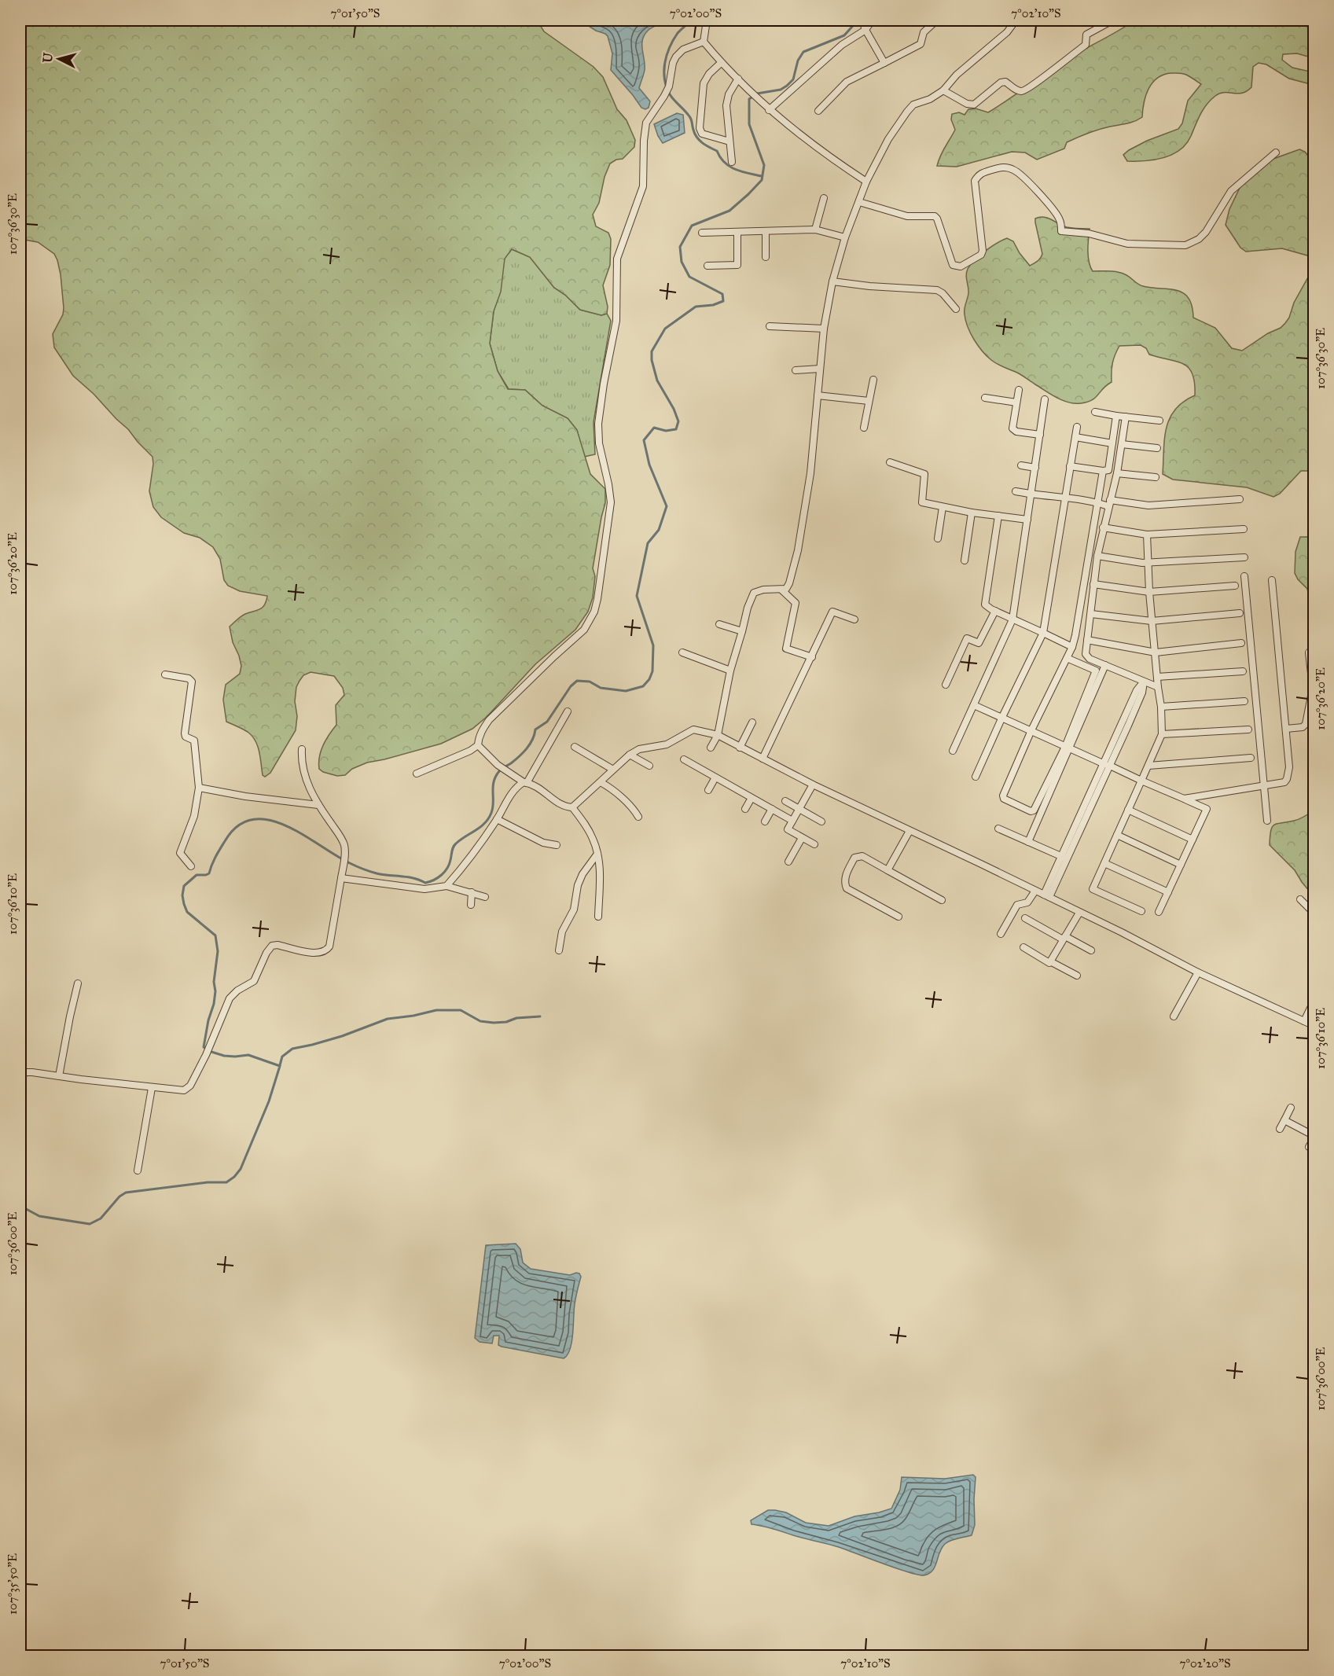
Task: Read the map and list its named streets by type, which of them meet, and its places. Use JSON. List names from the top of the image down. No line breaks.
{"north":"left","coordinates":["7°01'50\"S","7°02'00\"S","7°02'10\"S","107°36'30\"E","107°36'20\"E","107°36'10\"E","107°36'00\"E","107°35'50\"E","7°02'20\"S"]}
